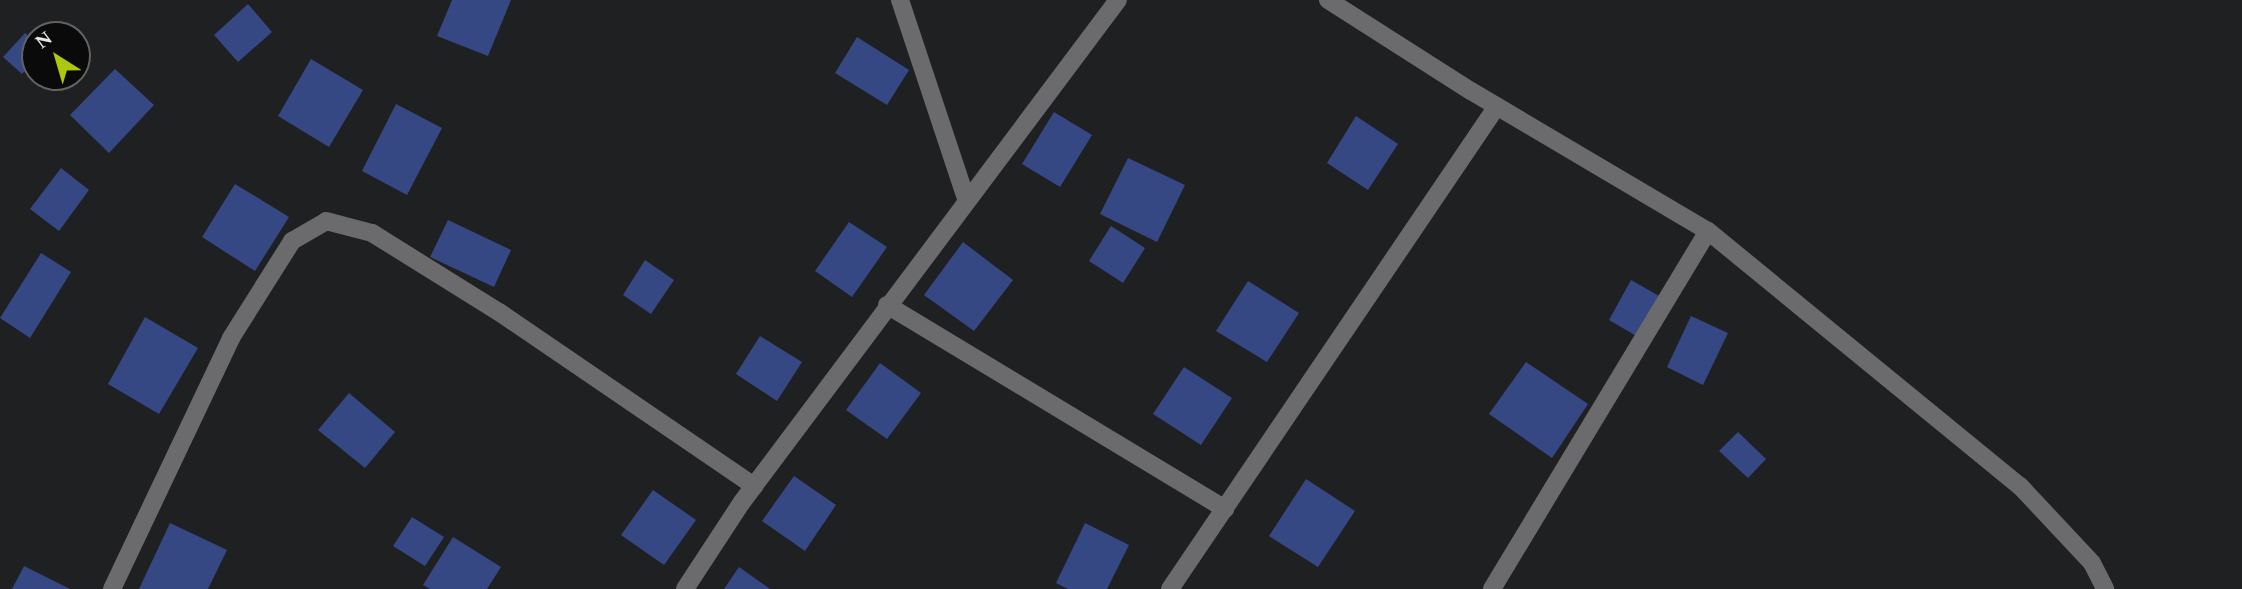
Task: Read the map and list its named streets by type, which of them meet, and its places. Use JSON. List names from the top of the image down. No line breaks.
{"north":"top left"}
